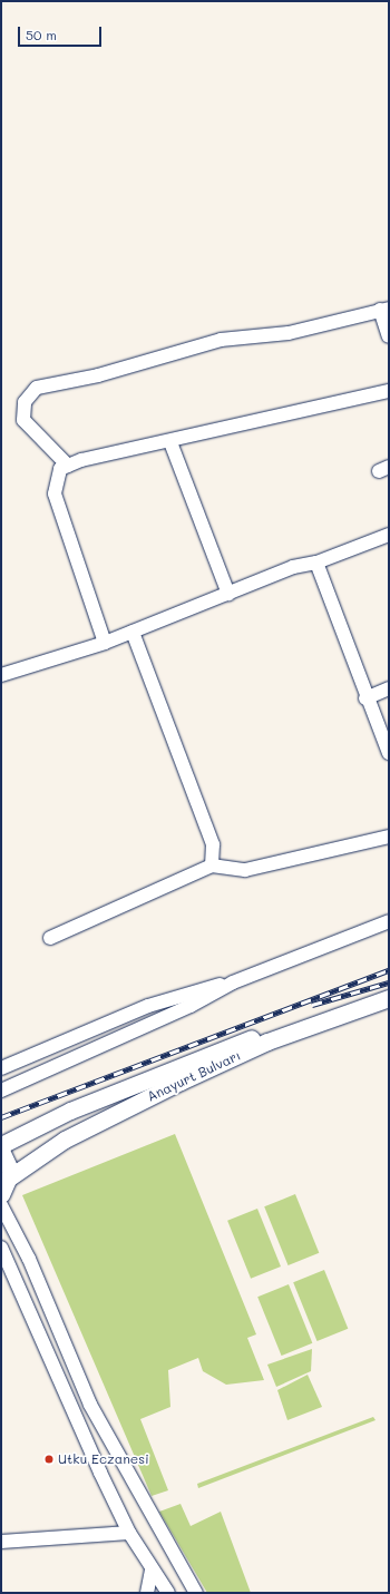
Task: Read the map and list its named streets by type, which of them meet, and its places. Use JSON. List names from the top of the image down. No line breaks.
{"streets":{"main road":["Anayurt Bulvarı"]},"places":["Utku Eczanesi"],"scale_bar":"50 m"}
